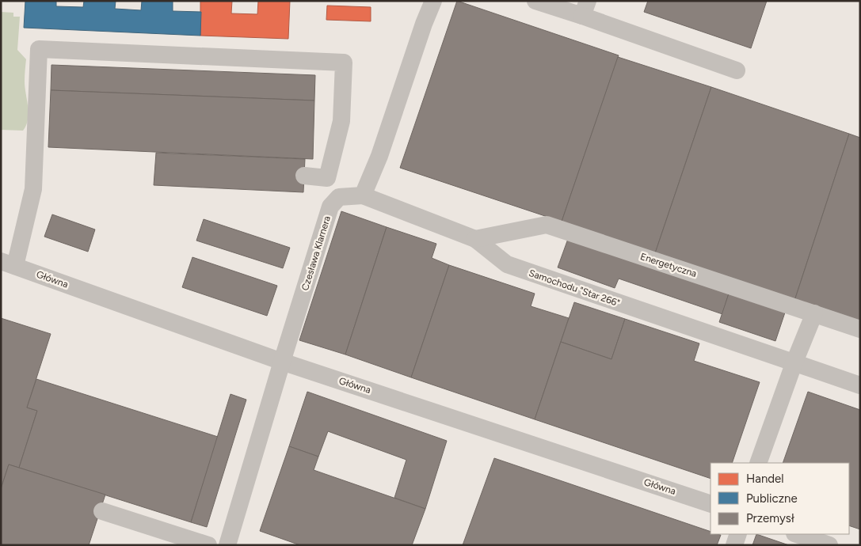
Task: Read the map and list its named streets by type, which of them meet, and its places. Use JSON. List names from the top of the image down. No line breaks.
{"streets":{"street":["Czesława Klarnera","Energetyczna","Główna","Samochodu \"Star 266\""]},"crossings":[["Czesława Klarnera","Główna"],["Czesława Klarnera","Samochodu \"Star 266\""],["Energetyczna","Samochodu \"Star 266\""]],"legend":["Handel","Publiczne","Przemysł"]}
